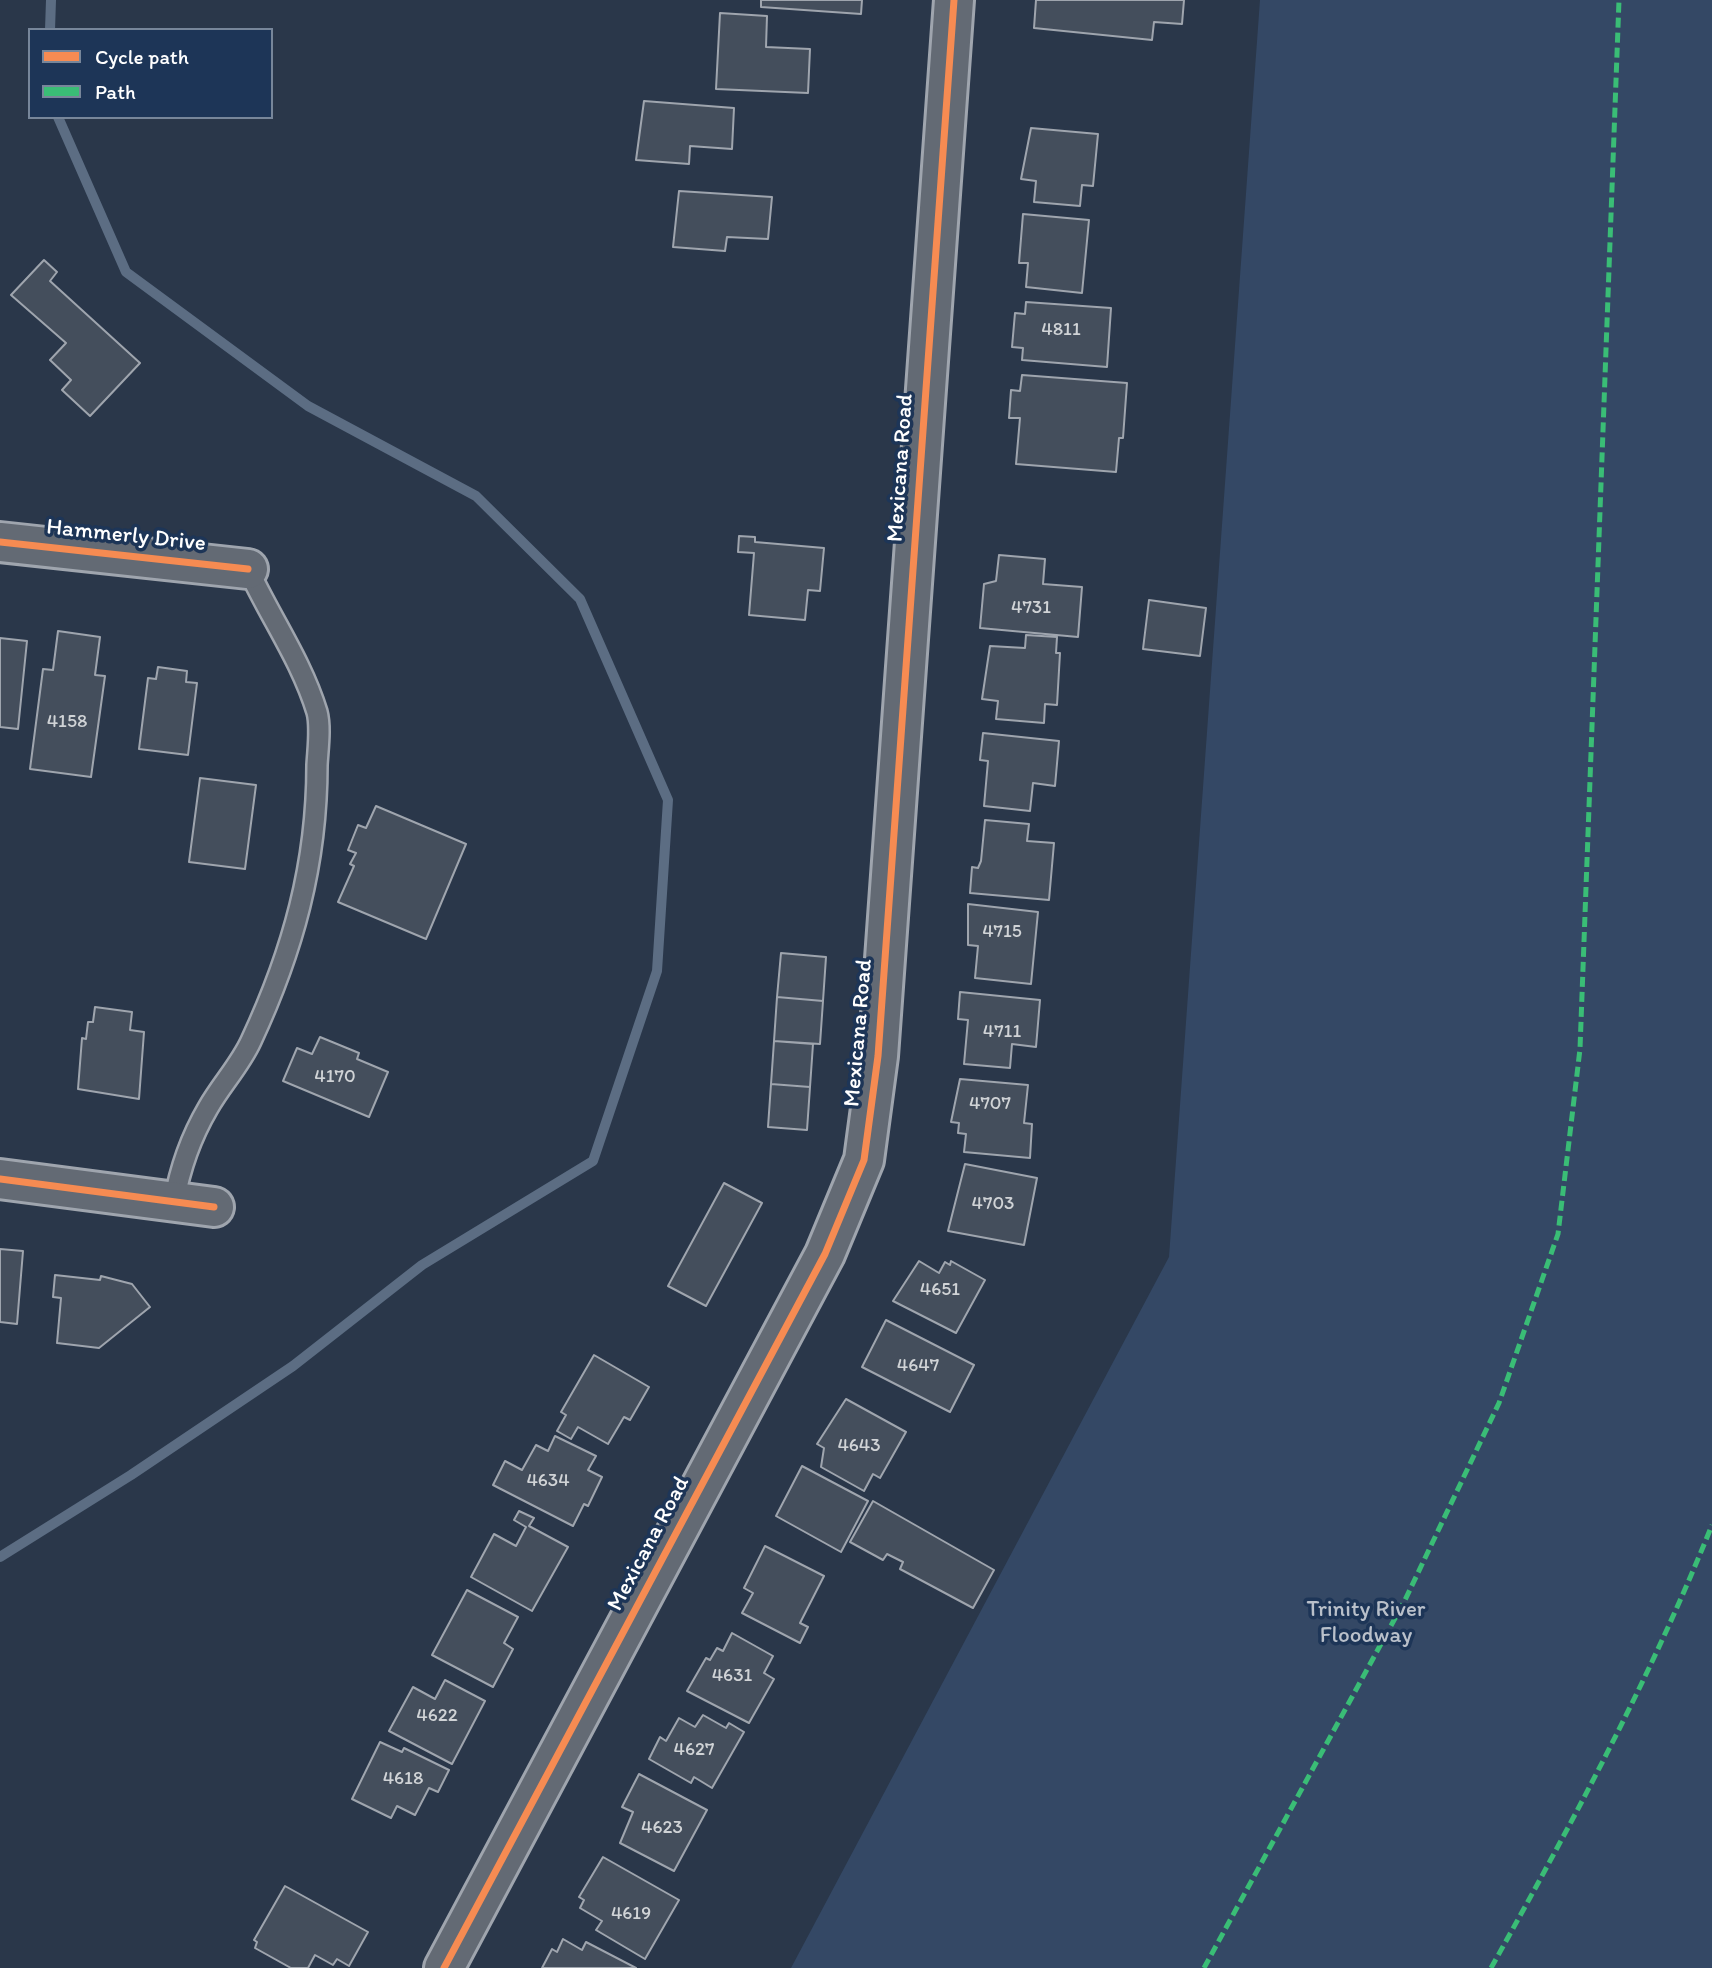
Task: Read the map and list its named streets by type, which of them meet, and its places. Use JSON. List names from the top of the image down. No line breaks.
{"streets":{"street":["Mexicana Road","Hammerly Drive"]},"parks":["Trinity River Floodway"],"house_numbers":["4811","4731","4158","4715","4711","4170","4707","4703","4651","4647","4643","4634","4631","4622","4627","4618","4623","4619"],"legend":["Cycle path","Path"]}
